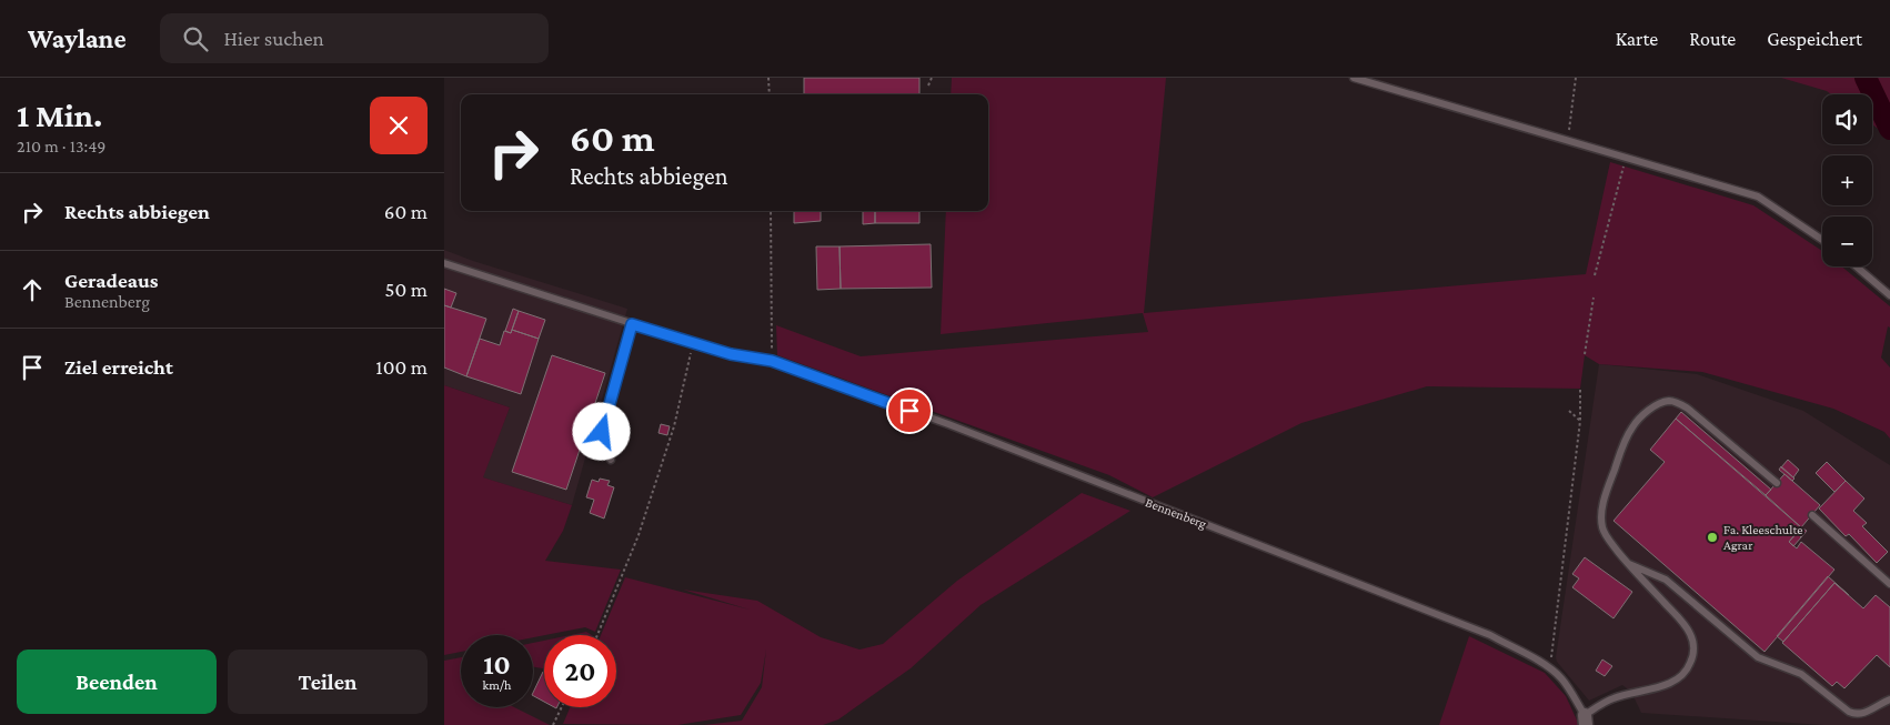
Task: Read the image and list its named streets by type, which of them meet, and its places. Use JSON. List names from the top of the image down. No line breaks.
{"streets":{"lane":["Bennenberg"]},"places":["Fa. Kleeschulte Agrar"],"page":{"header":"Waylane","search":"Hier suchen","nav":["Karte","Route","Gespeichert"],"heading":["1 Min.","210 m · 13:49"],"map_buttons":["+","−"],"turn":["60 m","Rechts abbiegen"],"list":[{"name":"Rechts abbiegen","value":"60 m"},{"name":"Geradeaus","note":"Bennenberg","value":"50 m"},{"name":"Ziel erreicht","value":"100 m"}],"speed":"10 km/h","limit":"20","buttons":["Beenden","Teilen"]}}
